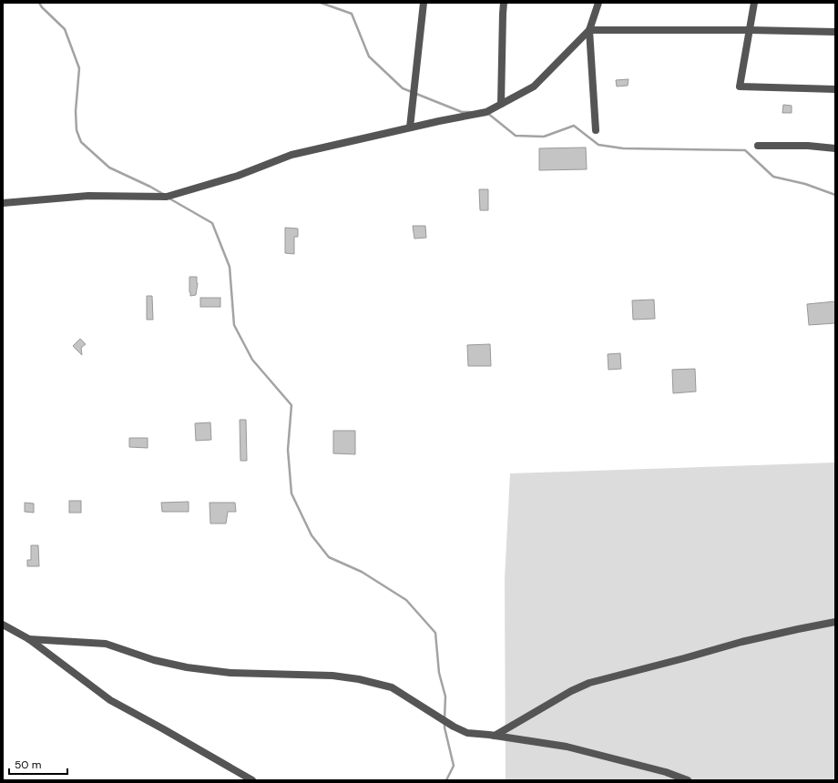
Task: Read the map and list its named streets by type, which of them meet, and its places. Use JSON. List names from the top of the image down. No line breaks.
{"scale_bar":"50 m"}
